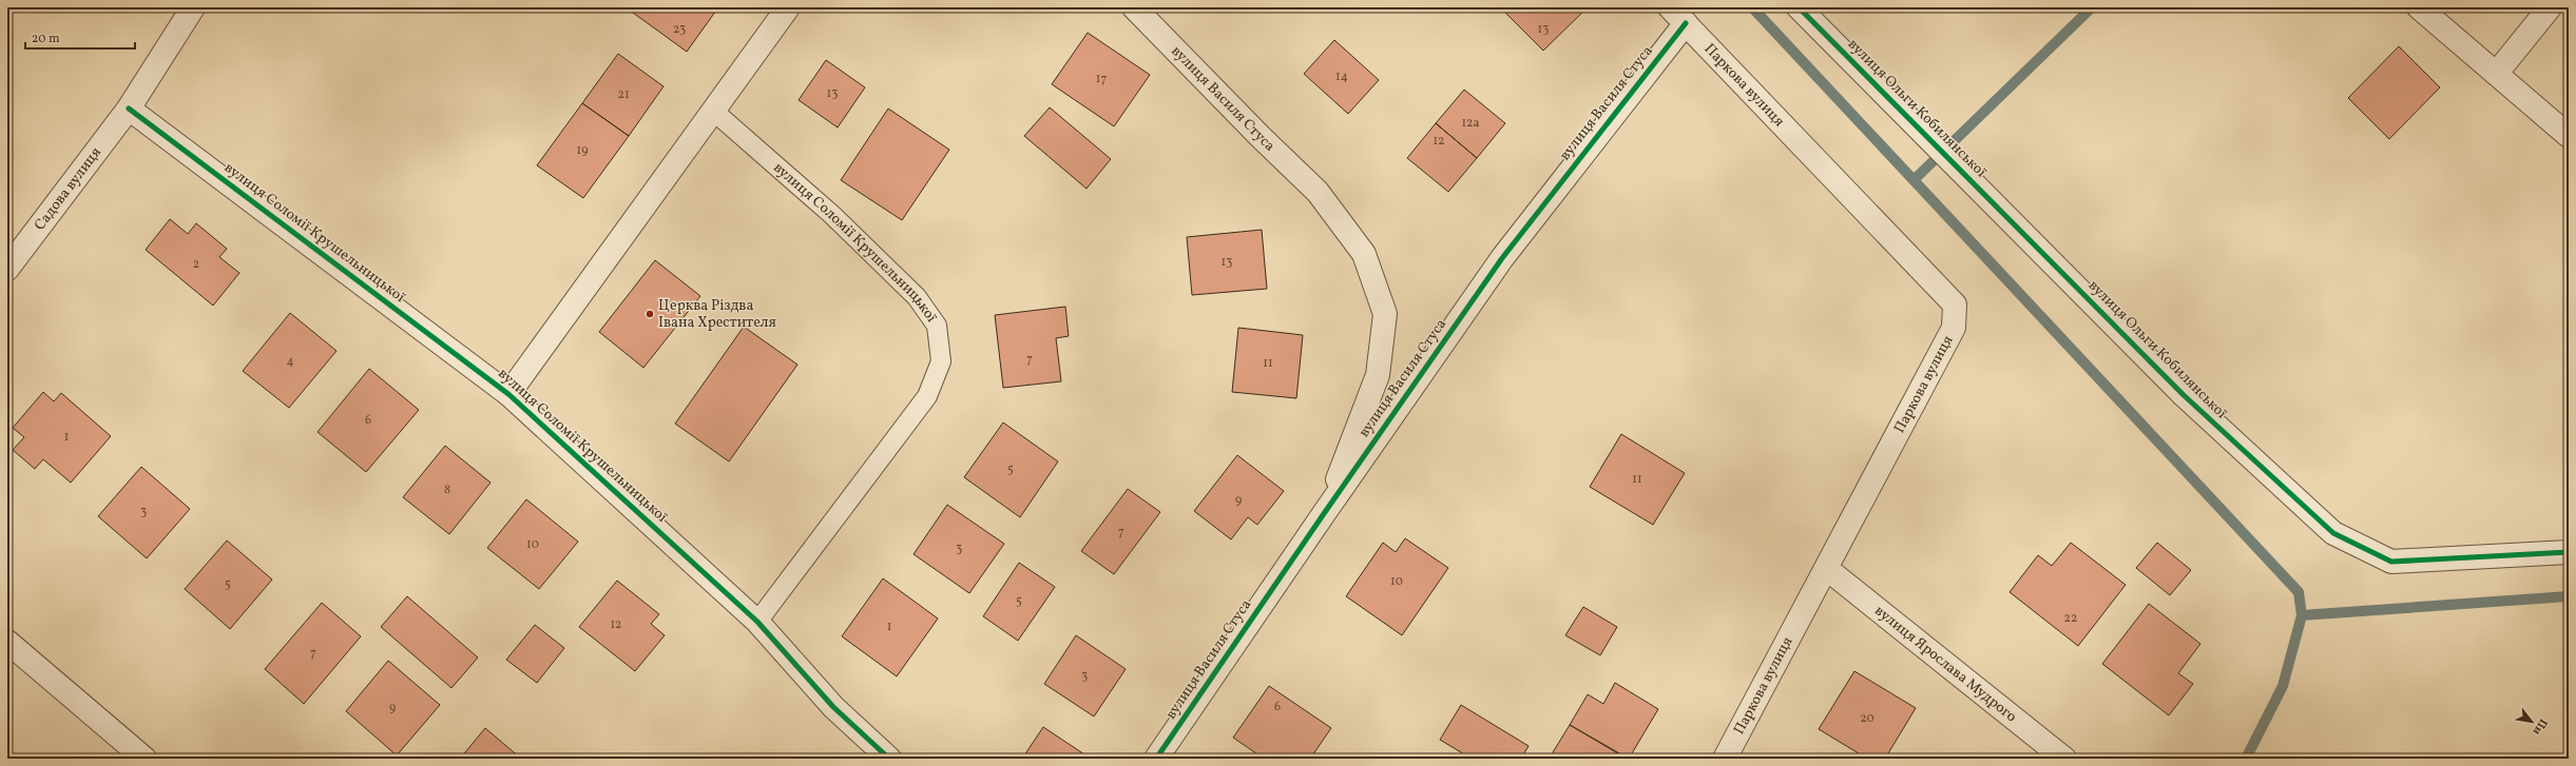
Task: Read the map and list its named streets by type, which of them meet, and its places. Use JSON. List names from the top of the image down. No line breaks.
{"streets":{"street":["Паркова вулиця","вулиця Василя Стуса","вулиця Ольги Кобилянської","Садова вулиця","вулиця Соломії Крушельницької","вулиця Ярослава Мудрого"]},"crossings":[["Паркова вулиця","вулиця Василя Стуса"],["Паркова вулиця","вулиця Ярослава Мудрого"],["Садова вулиця","вулиця Соломії Крушельницької"]],"places":["Церква Різдва Івана Хрестителя"],"house_numbers":["23","13","14","17","13","21","12а","12","19","13","2","7","4","11","6","1","5","11","8","9","3","7","10","3","10","5","5","22","12","1","7","3","6","9","20"],"scale_bar":"20 m","north":"bottom right"}
